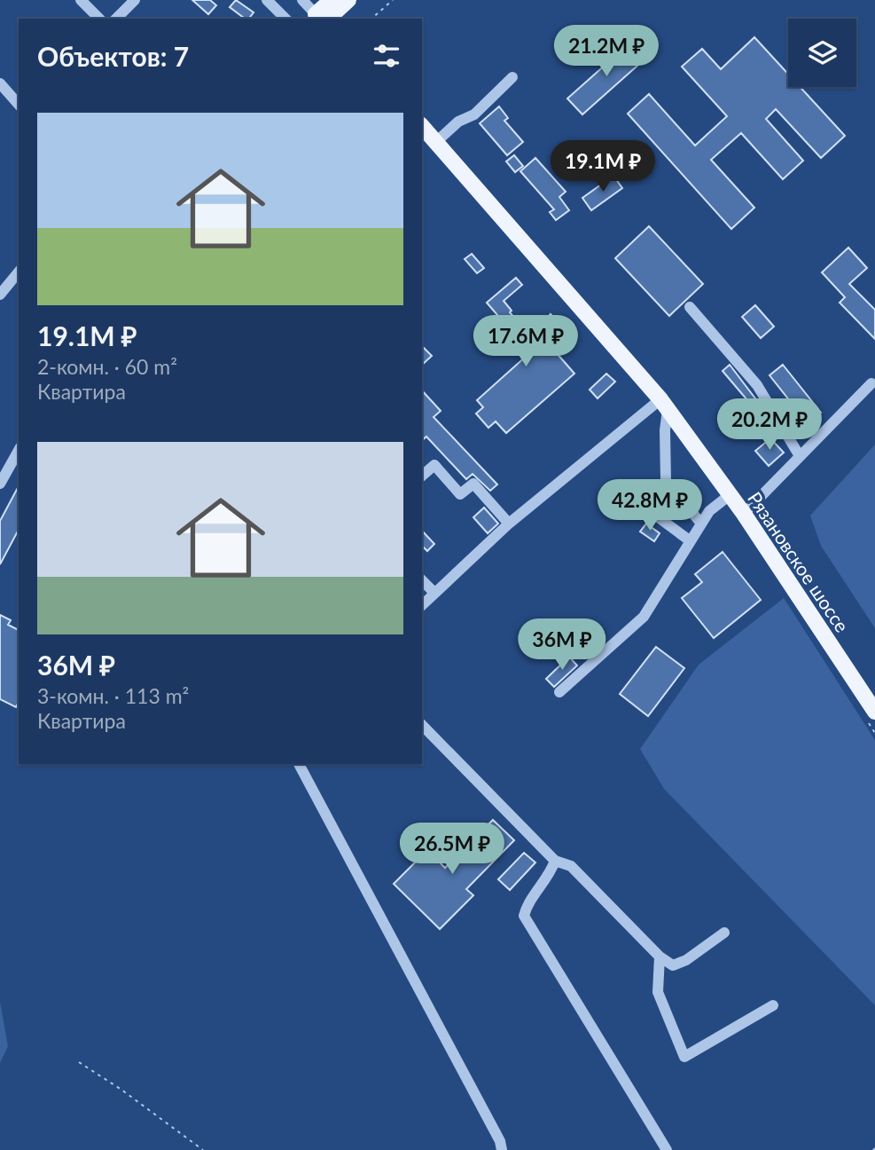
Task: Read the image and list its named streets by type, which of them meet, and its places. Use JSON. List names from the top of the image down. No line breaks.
{"streets":{"main road":["Рязановское шоссе"]},"page":{"heading":"Объектов: 7","price":["21.2M ₽","19.1M ₽","17.6M ₽","20.2M ₽","42.8M ₽","36M ₽","26.5M ₽"],"list":[{"name":"19.1M ₽","note":"2-комн. · 60 m² · Квартира"},{"name":"36M ₽","note":"3-комн. · 113 m² · Квартира"}]}}
